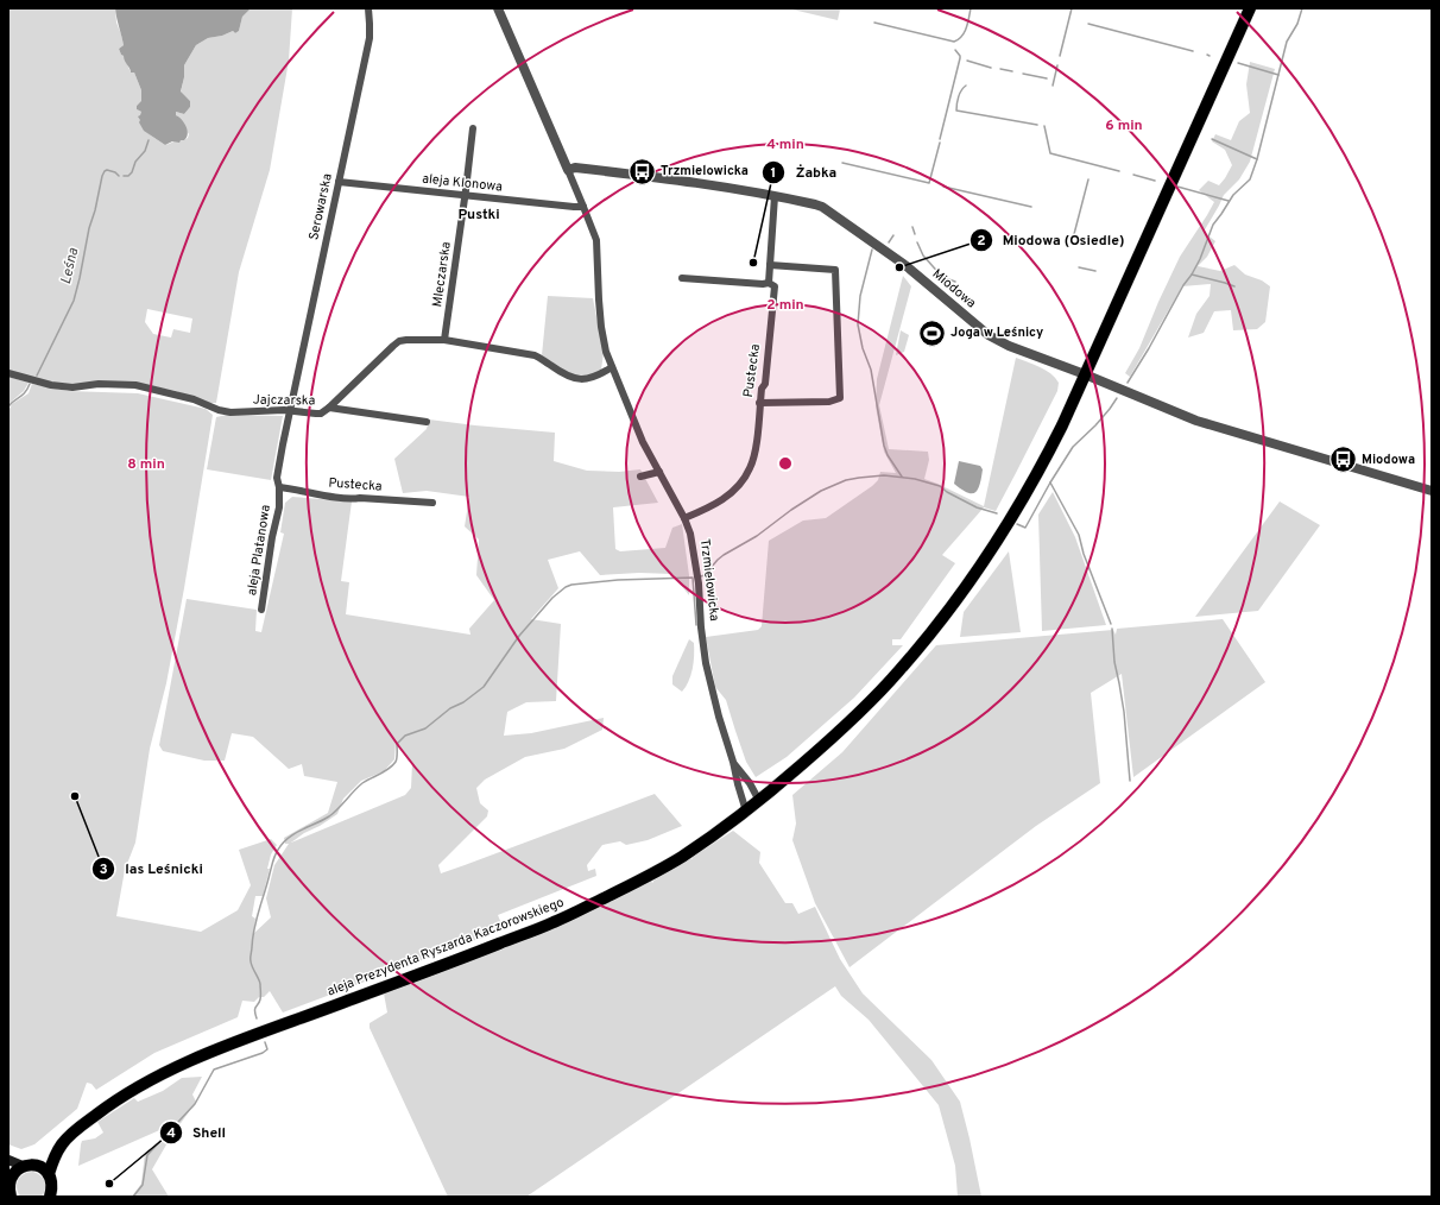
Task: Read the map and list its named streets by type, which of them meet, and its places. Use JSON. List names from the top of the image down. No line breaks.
{"streets":{"main road":["aleja Prezydenta Ryszarda Kaczorowskiego"],"street":["aleja Klonowa","Serowarska","Mleczarska","Miodowa","Pustecka","Jajczarska","aleja Platanowa","Trzmielowicka"]},"crossings":[["aleja Klonowa","Serowarska"],["aleja Klonowa","Mleczarska"],["aleja Klonowa","Trzmielowicka"],["Serowarska","Jajczarska"],["Serowarska","aleja Platanowa"],["Mleczarska","Jajczarska"],["Miodowa","Pustecka"],["Miodowa","Trzmielowicka"],["Miodowa","aleja Prezydenta Ryszarda Kaczorowskiego"],["Pustecka","aleja Platanowa"],["Pustecka","Trzmielowicka"],["Jajczarska","aleja Platanowa"],["Jajczarska","Trzmielowicka"],["Trzmielowicka","aleja Prezydenta Ryszarda Kaczorowskiego"]],"districts":["Pustki"],"water":["Leśna"],"places":{"bus stop":["Trzmielowicka","Miodowa"],"other":["Żabka","Miodowa (Osiedle)","las Leśnicki","Shell"],"sports":["Joga w Leśnicy"]},"rings":["6 min","4 min","2 min","8 min"]}
